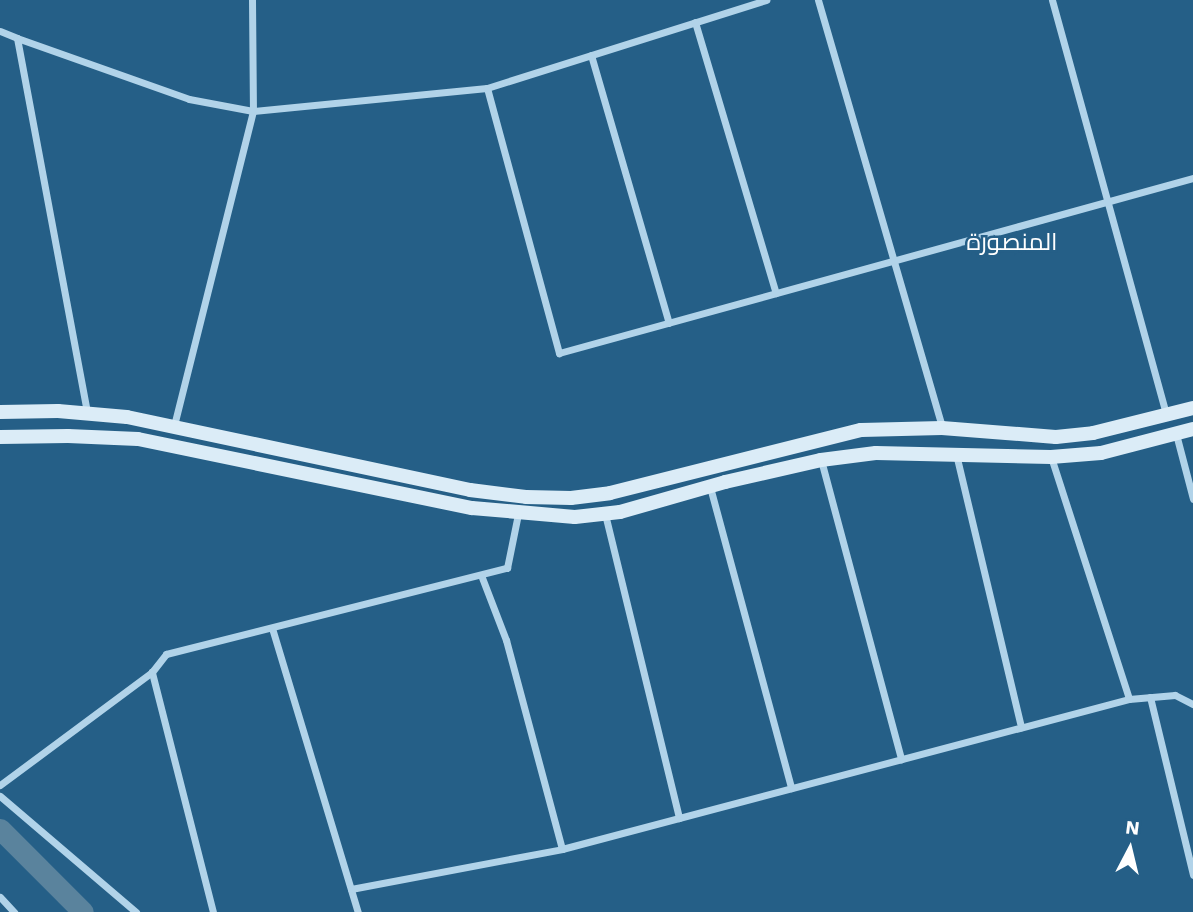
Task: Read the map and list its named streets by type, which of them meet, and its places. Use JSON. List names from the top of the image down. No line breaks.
{"districts":["المنصورة"],"north":"top"}
